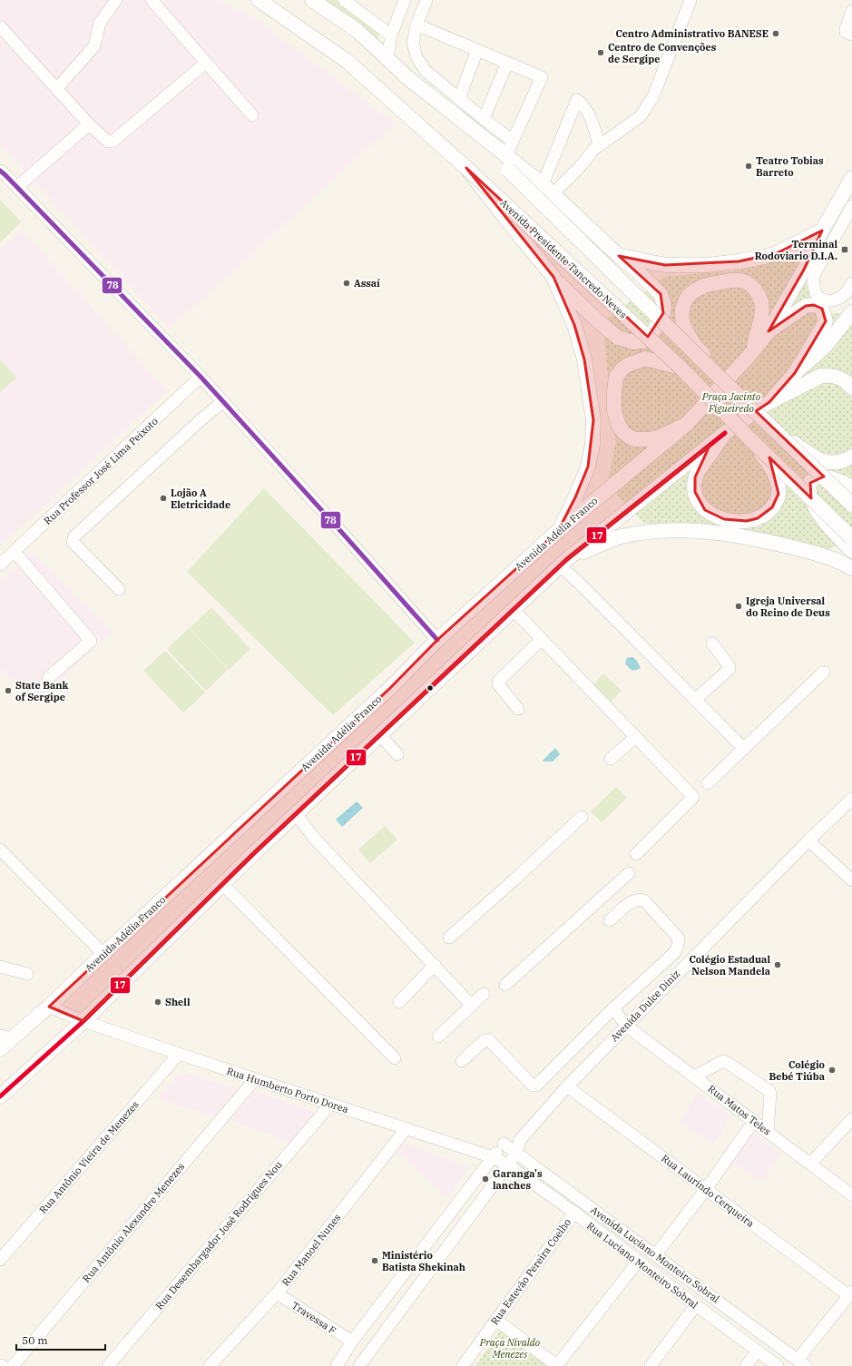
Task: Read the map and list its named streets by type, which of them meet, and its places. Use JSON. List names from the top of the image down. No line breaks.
{"streets":{"main road":["Avenida Presidente Tancredo Neves","Avenida Adélia Franco"],"street":["Rua Professor José Lima Peixoto","Avenida Dulce Diniz","Rua Humberto Porto Dorea","Rua Matos Teles","Rua Antônio Vieira de Menezes","Rua Laurindo Cerqueira","Rua Antônio Alexandre Menezes","Rua Desembargador José Rodrigues Nou","Rua Manoel Nunes","Avenida Luciano Monteiro Sobral","Rua Luciano Monteiro Sobral","Rua Estevão Pereira Coelho","Travessa F"]},"crossings":[["Avenida Adélia Franco","Rua Humberto Porto Dorea"],["Avenida Dulce Diniz","Rua Humberto Porto Dorea"],["Avenida Dulce Diniz","Rua Matos Teles"],["Avenida Dulce Diniz","Rua Laurindo Cerqueira"],["Avenida Dulce Diniz","Avenida Luciano Monteiro Sobral"],["Avenida Dulce Diniz","Rua Luciano Monteiro Sobral"],["Rua Humberto Porto Dorea","Rua Antônio Vieira de Menezes"],["Rua Humberto Porto Dorea","Rua Antônio Alexandre Menezes"],["Rua Humberto Porto Dorea","Rua Desembargador José Rodrigues Nou"],["Rua Humberto Porto Dorea","Rua Manoel Nunes"],["Rua Humberto Porto Dorea","Rua Luciano Monteiro Sobral"],["Rua Manoel Nunes","Travessa F"],["Rua Luciano Monteiro Sobral","Rua Estevão Pereira Coelho"]],"parks":["Praça Jacinto Figueiredo","Praça Nivaldo Menezes"],"places":{"other":["Centro Administrativo BANESE","Centro de Convenções de Sergipe","Teatro Tobias Barreto","Assaí","Lojão A Eletricidade","Igreja Universal do Reino de Deus","State Bank of Sergipe","Colégio Estadual Nelson Mandela","Shell","Colégio Bebé Tiúba","Garanga's lanches","Ministério Batista Shekinah"],"transit":["Terminal Rodoviario D.I.A."]},"lines":["transit line 78","transit line 17"],"scale_bar":"50 m"}
